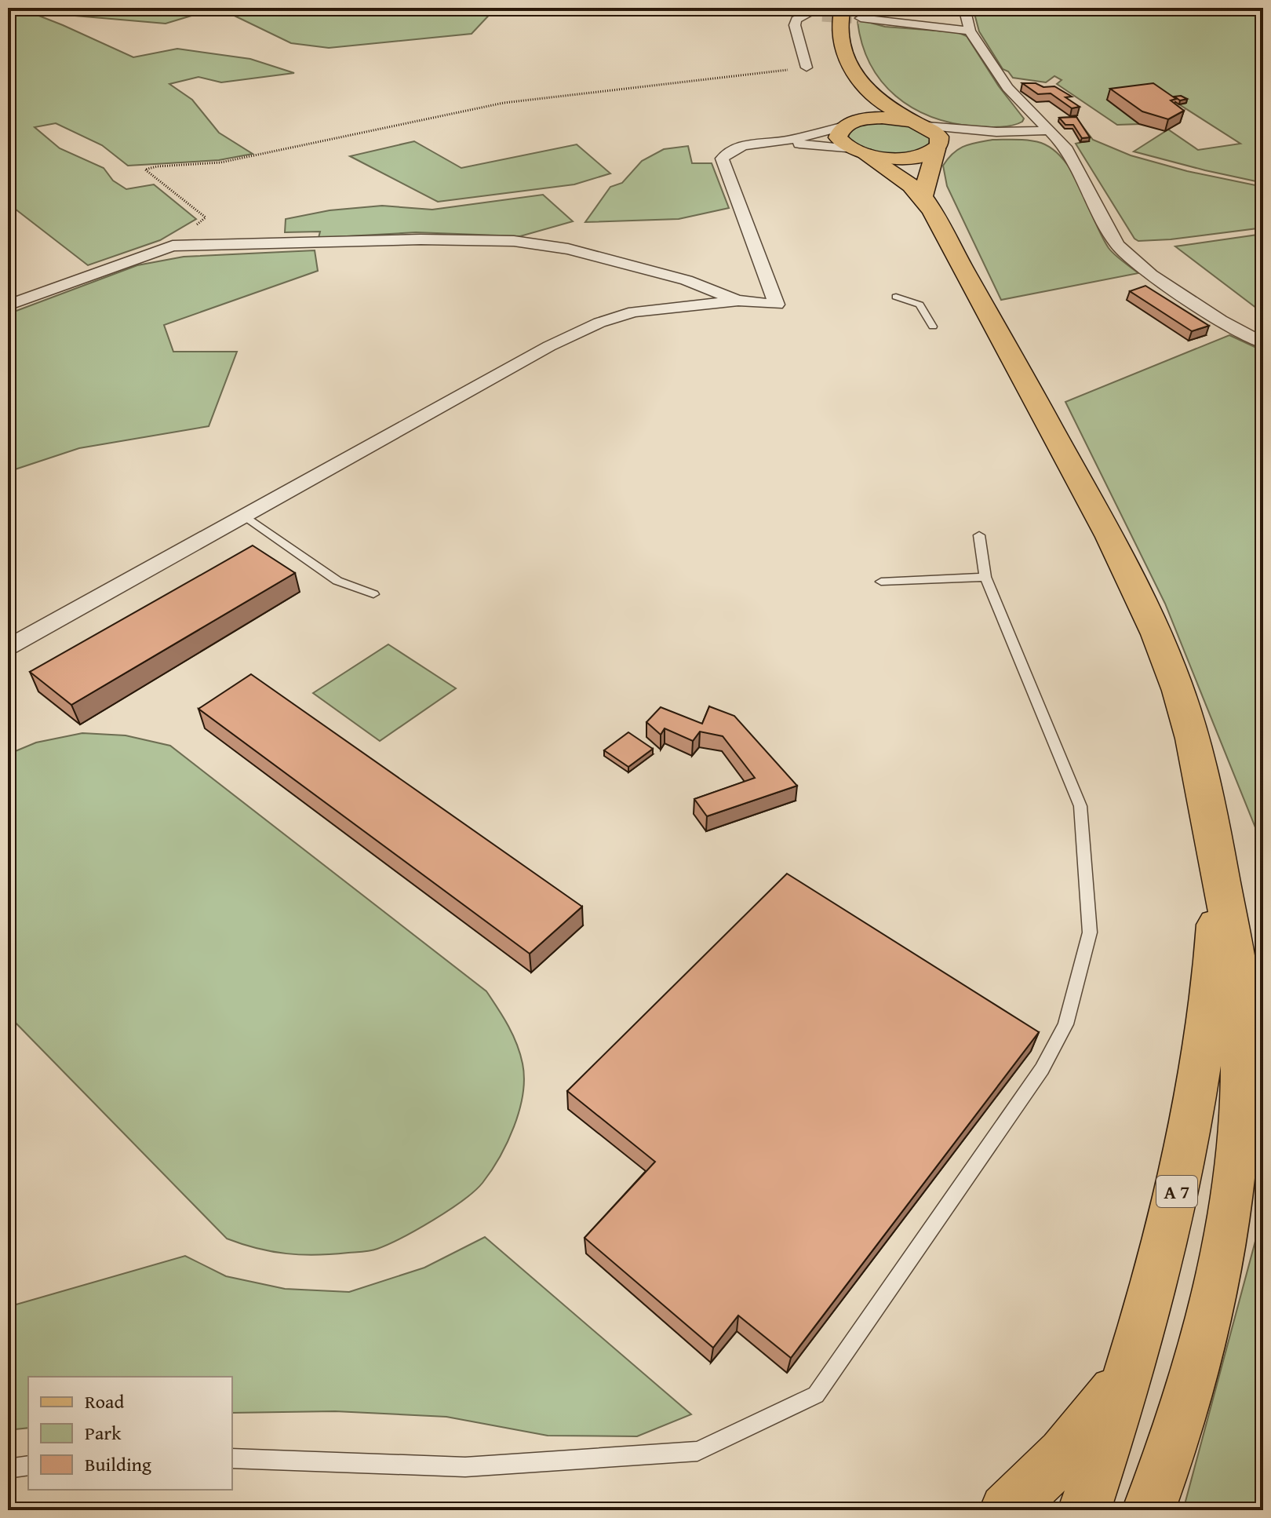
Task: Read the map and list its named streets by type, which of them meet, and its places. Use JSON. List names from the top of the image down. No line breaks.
{"streets":{"main road":["A 7"]},"legend":["Road","Park","Building"]}
